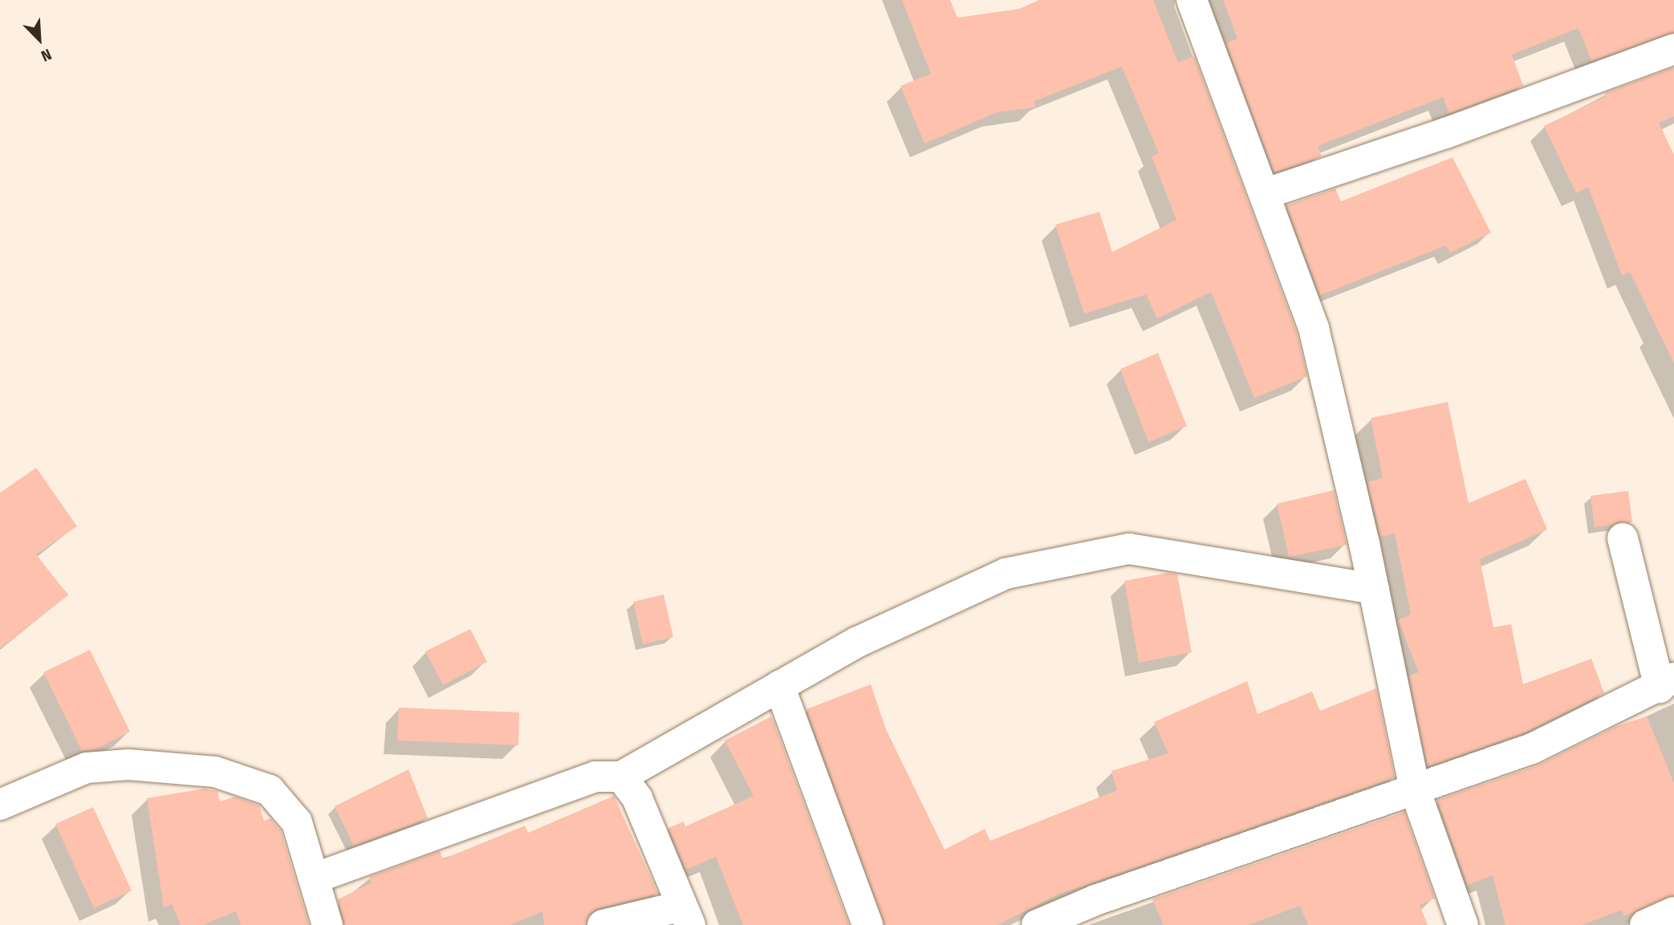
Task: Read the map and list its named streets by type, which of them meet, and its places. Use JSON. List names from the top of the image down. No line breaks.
{"north":"bottom right"}
